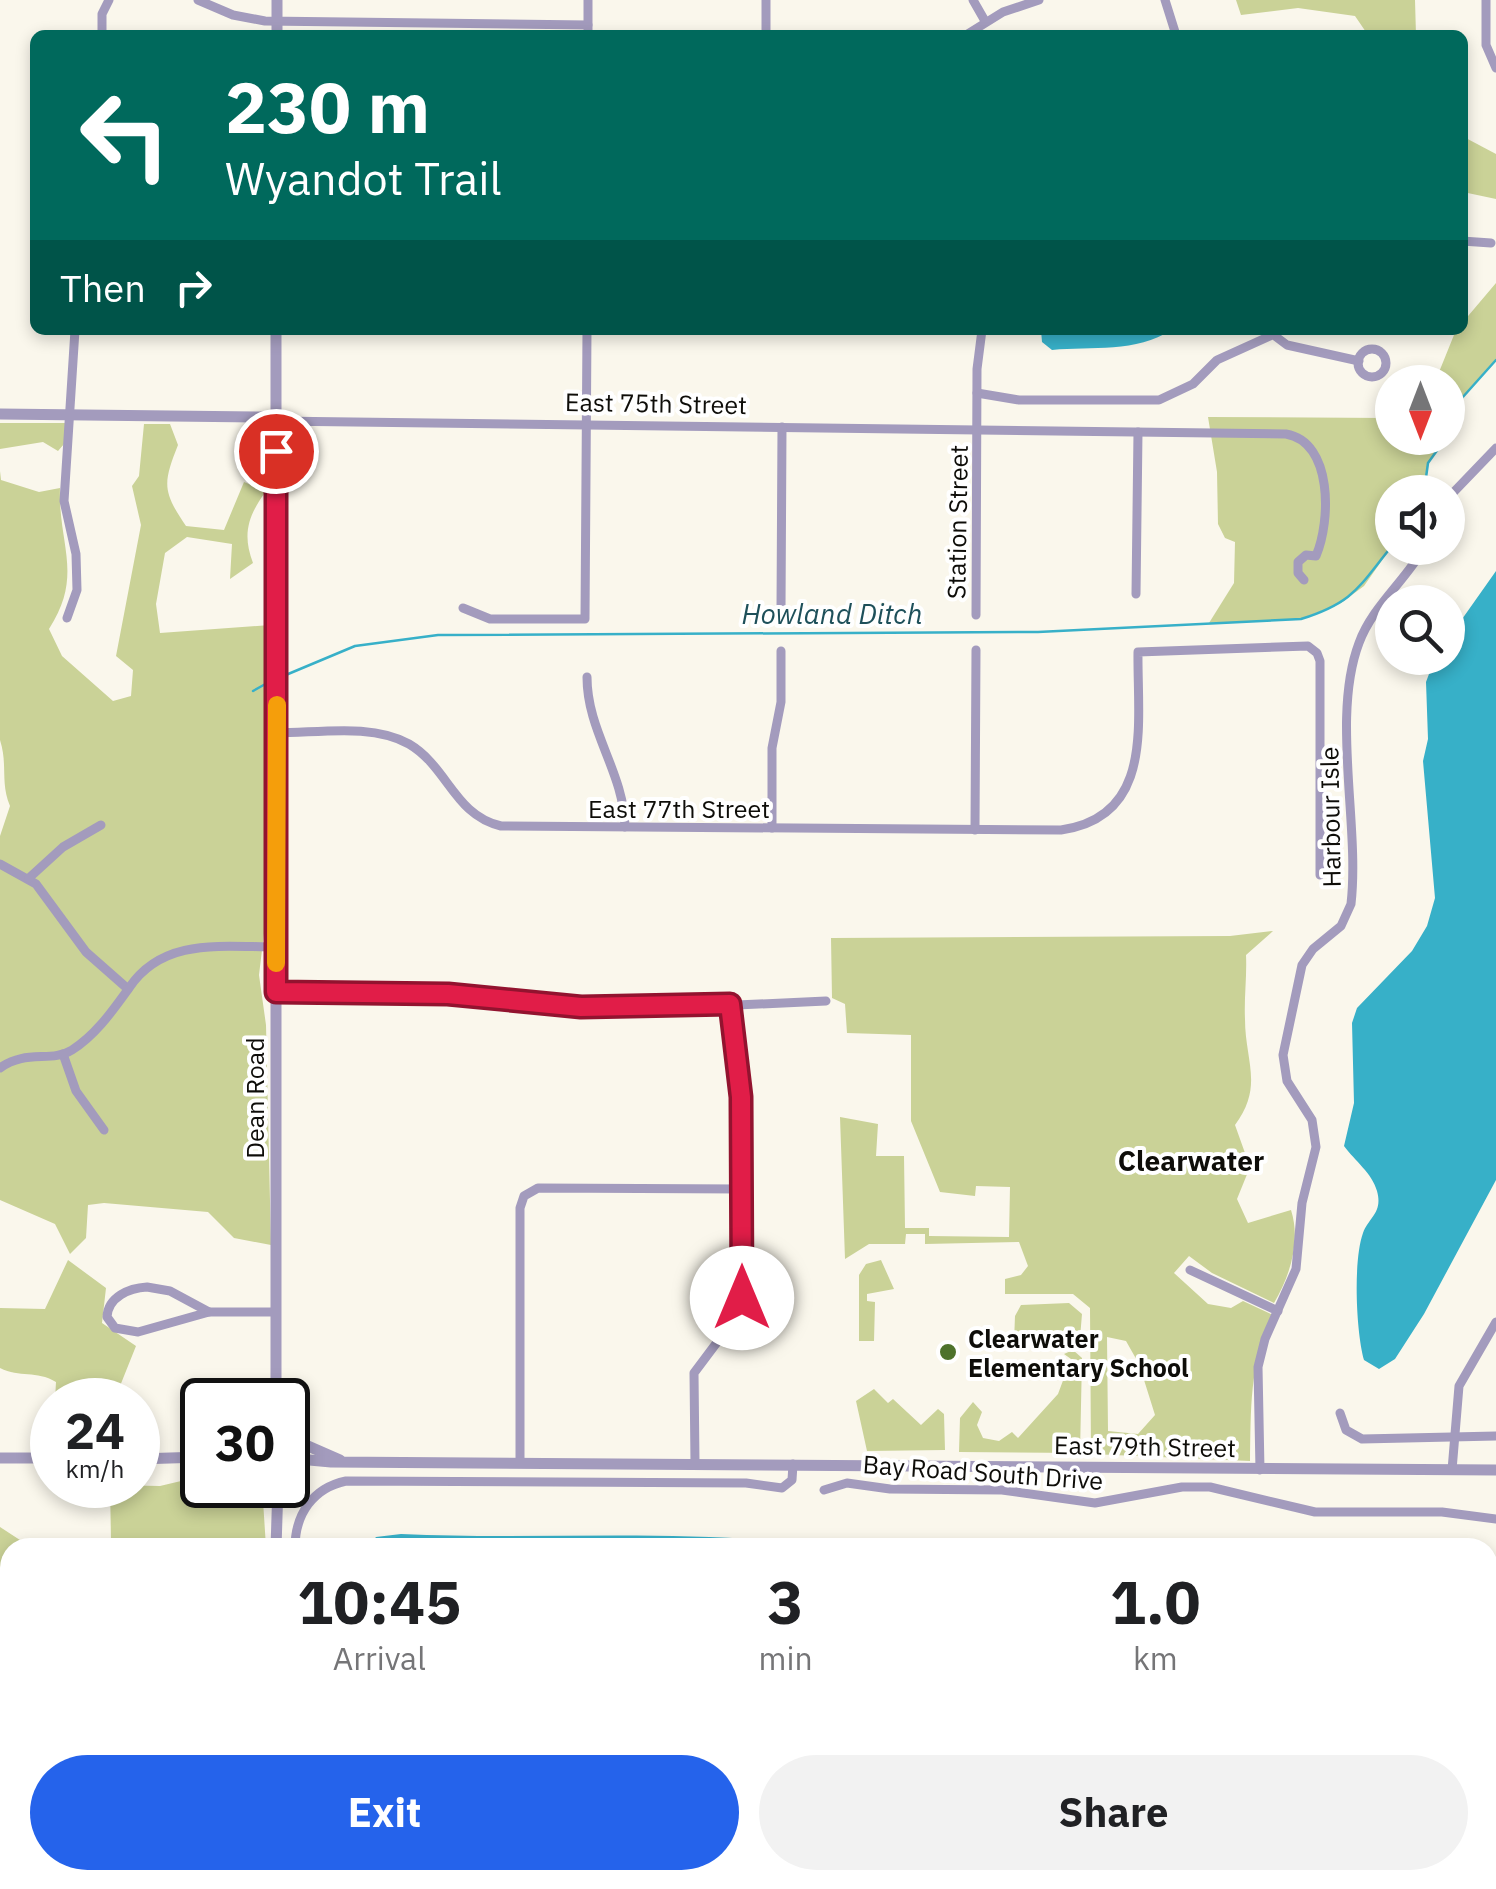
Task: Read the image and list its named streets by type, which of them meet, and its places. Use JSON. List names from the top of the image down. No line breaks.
{"streets":{"street":["East 75th Street","Station Street","East 77th Street","Harbour Isle","Dean Road","East 79th Street","Bay Road South Drive"]},"crossings":[["East 75th Street","Station Street"],["East 75th Street","Dean Road"],["East 77th Street","Dean Road"],["Harbour Isle","East 79th Street"]],"districts":["Clearwater"],"water":["Howland Ditch"],"places":["Clearwater Elementary School"],"north":"bottom","page":{"turn":["230 m","Wyandot Trail"],"then":"Then","speed":"24 km/h","limit":"30","eta":["10:45","Arrival","3","min","1.0","km"],"buttons":["Exit","Share"]}}
